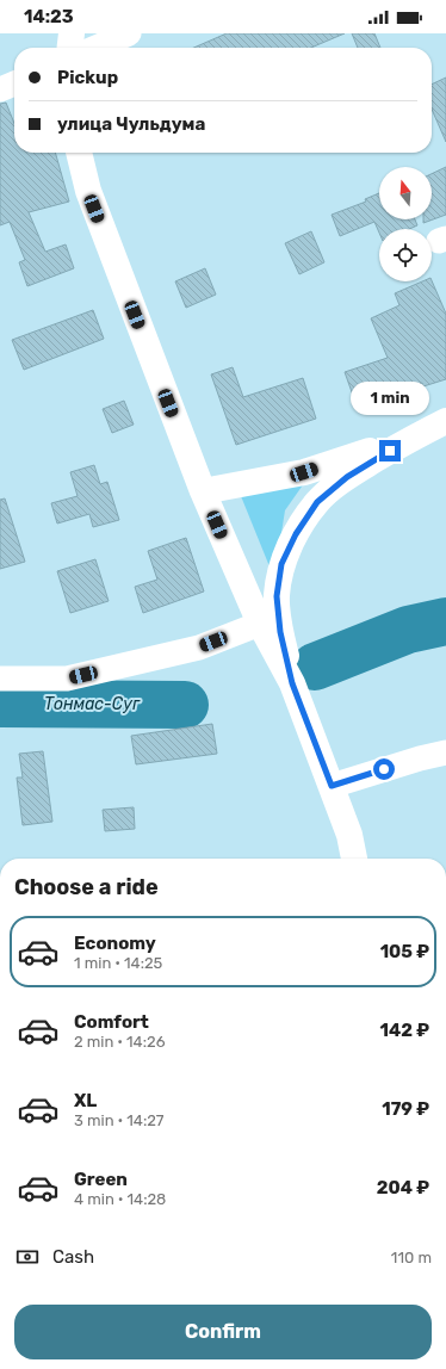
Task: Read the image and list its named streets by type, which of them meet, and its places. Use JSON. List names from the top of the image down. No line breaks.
{"water":["Тонмас-Суг"],"north":"top","page":{"status":"14:23","banner":["Pickup","улица Чульдума"],"bubble":"1 min","heading":"Choose a ride","list":[{"name":"Economy","note":"1 min · 14:25","value":"105 ₽"},{"name":"Comfort","note":"2 min · 14:26","value":"142 ₽"},{"name":"XL","note":"3 min · 14:27","value":"179 ₽"},{"name":"Green","note":"4 min · 14:28","value":"204 ₽"}],"pay":["Cash","110 m"],"buttons":"Confirm"}}
